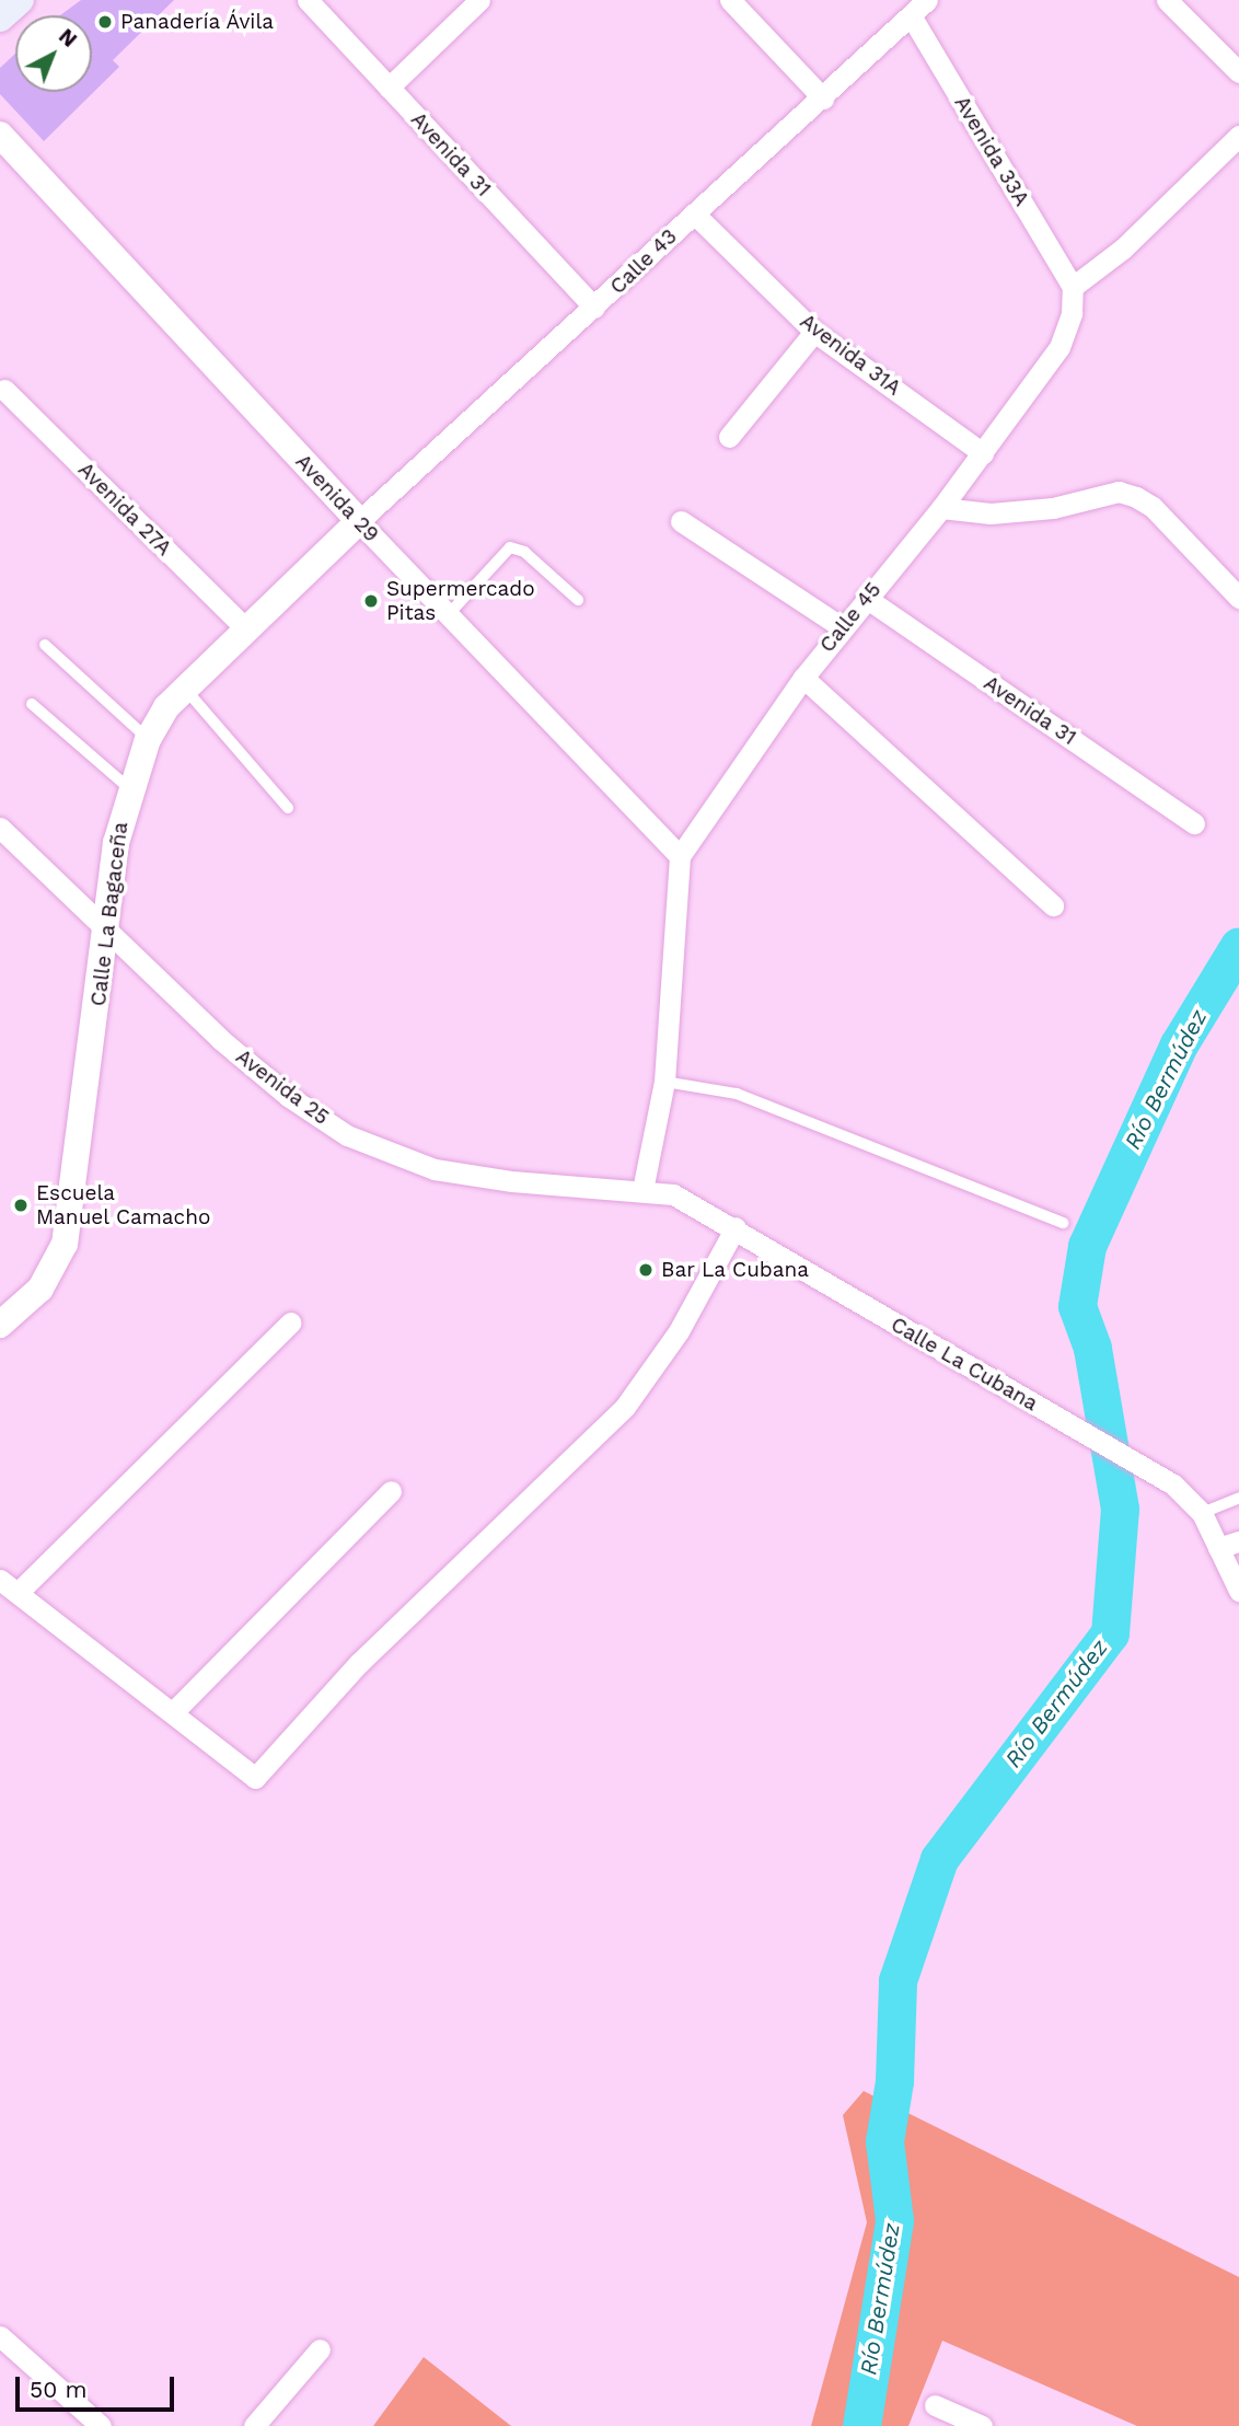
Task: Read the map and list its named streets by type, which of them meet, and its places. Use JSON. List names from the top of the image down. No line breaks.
{"streets":{"street":["Avenida 33A","Avenida 31","Calle 43","Avenida 31A","Avenida 29","Avenida 27A","Calle 45","Calle La Bagaceña","Avenida 25","Calle La Cubana"]},"crossings":[["Avenida 33A","Calle 43"],["Avenida 33A","Calle 45"],["Avenida 31","Calle 43"],["Avenida 31","Calle 45"],["Calle 43","Avenida 31A"],["Calle 43","Avenida 29"],["Calle 43","Calle La Bagaceña"],["Avenida 31A","Calle 45"],["Avenida 29","Calle 45"],["Avenida 29","Calle La Bagaceña"],["Avenida 27A","Calle La Bagaceña"],["Calle La Bagaceña","Avenida 25"],["Avenida 25","Calle La Cubana"]],"water":["Río Bermúdez"],"places":["Panadería Ávila","Supermercado Pitas","Escuela Manuel Camacho","Bar La Cubana"],"scale_bar":"50 m","north":"top right"}
